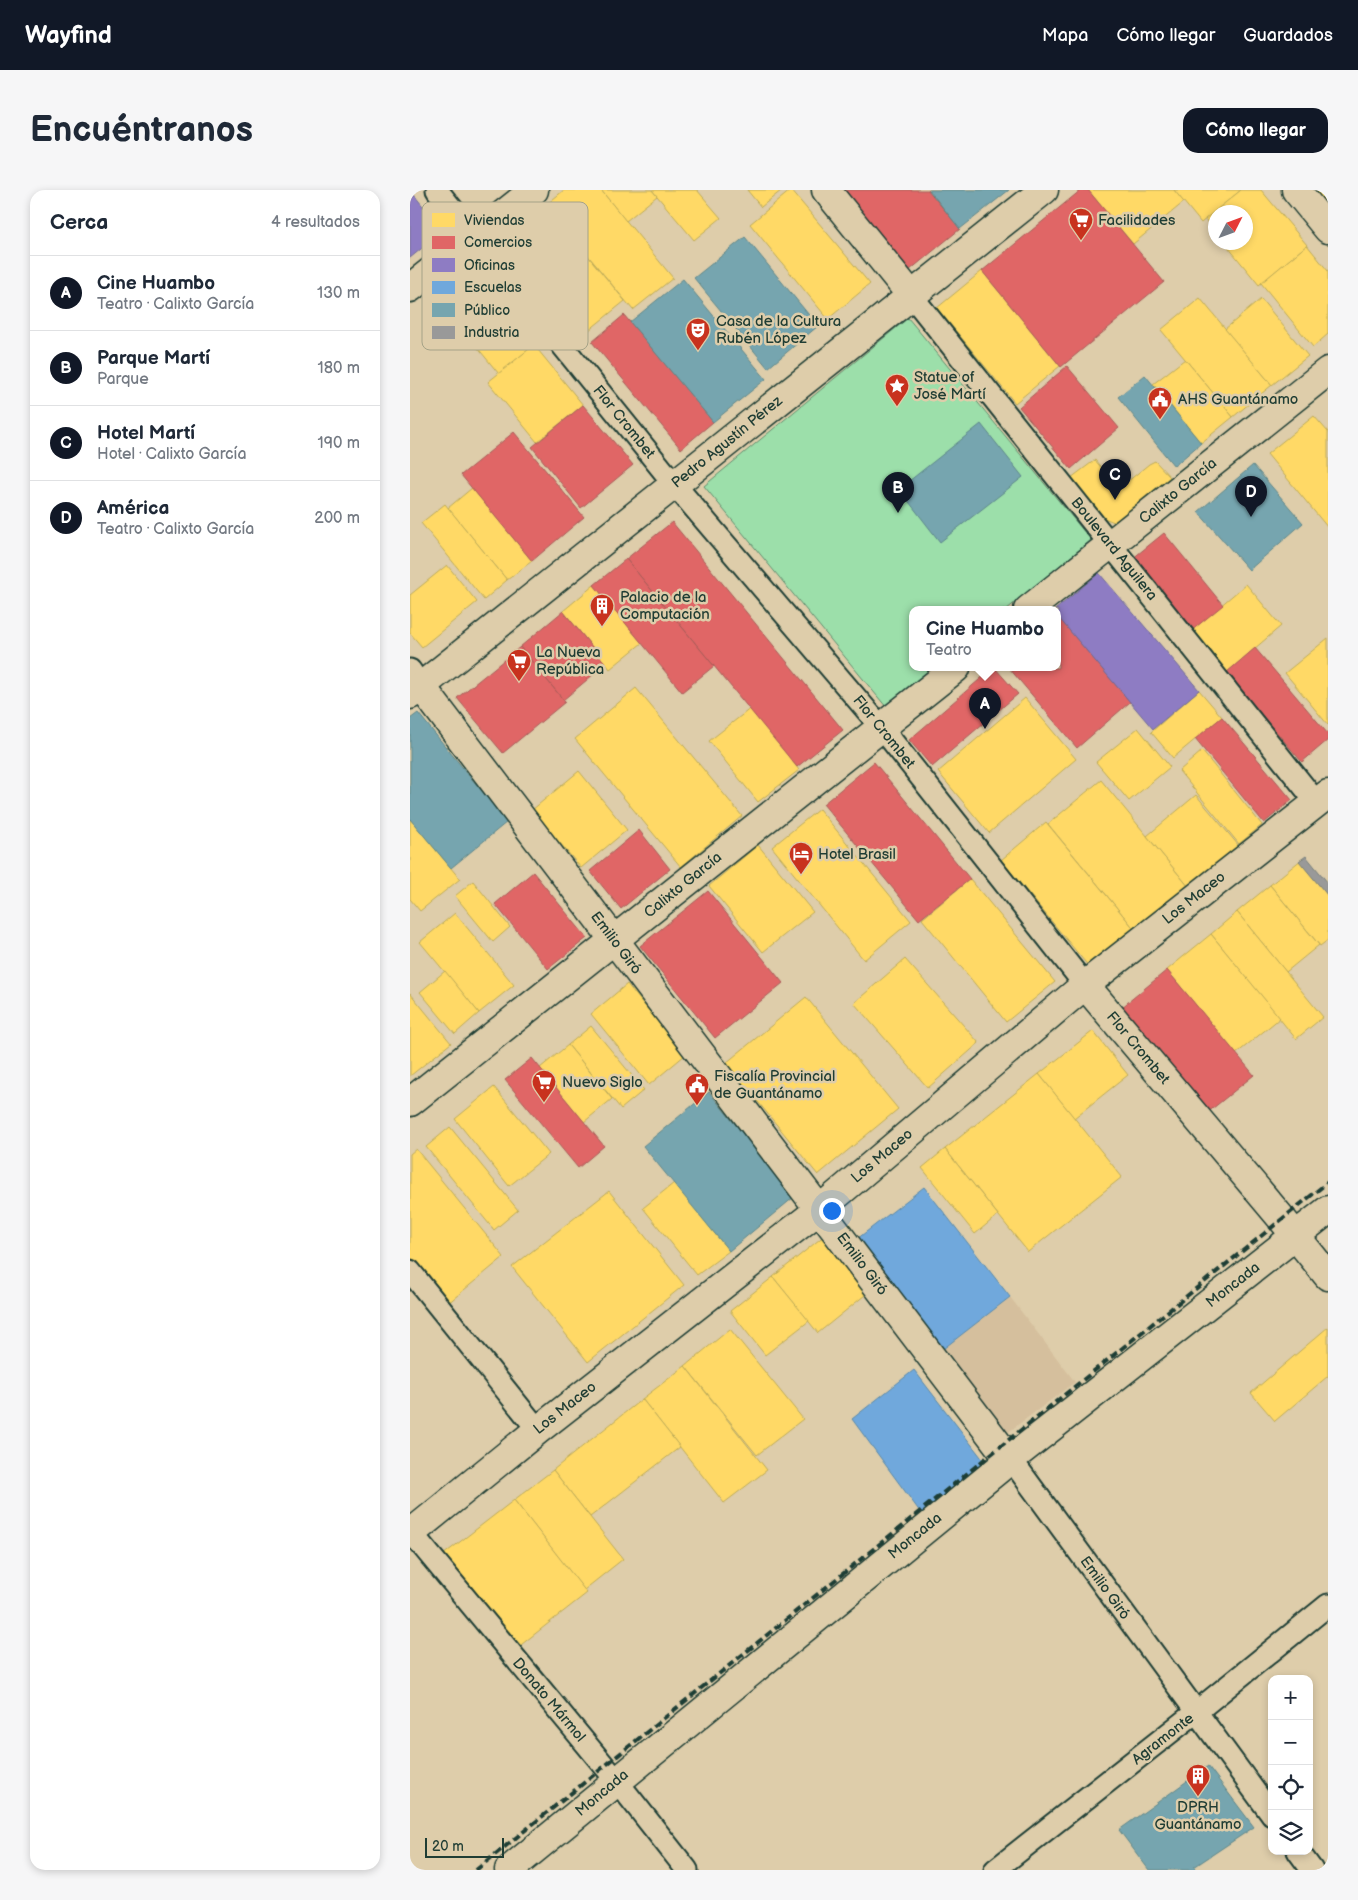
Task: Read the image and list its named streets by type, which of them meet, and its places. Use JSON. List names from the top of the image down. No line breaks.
{"streets":{"main road":["Flor Crombet","Pedro Agustín Pérez","Calixto García","Los Maceo","Emilio Giró","Moncada"],"street":["Boulevard Aguilera","Donato Mármol","Agramonte"]},"crossings":[["Flor Crombet","Pedro Agustín Pérez"],["Flor Crombet","Calixto García"],["Flor Crombet","Los Maceo"],["Flor Crombet","Moncada"],["Pedro Agustín Pérez","Boulevard Aguilera"],["Pedro Agustín Pérez","Emilio Giró"],["Calixto García","Boulevard Aguilera"],["Calixto García","Emilio Giró"],["Boulevard Aguilera","Los Maceo"],["Los Maceo","Emilio Giró"],["Los Maceo","Donato Mármol"],["Emilio Giró","Moncada"],["Emilio Giró","Agramonte"],["Moncada","Donato Mármol"]],"places":{"supermarket":["Facilidades","La Nueva República","Nuevo Siglo"],"theatre":["Casa de la Cultura Rubén López"],"place":["Statue of José Martí"],"public building":["AHS Guantánamo","Fiscalía Provincial de Guantánamo"],"building":["Palacio de la Computación","DPRH Guantánamo"],"hotel":["Hotel Brasil"]},"legend":["Viviendas","Comercios","Oficinas","Escuelas","Público","Industria"],"scale_bar":"20 m","north":"top right","page":{"header":"Wayfind","nav":["Mapa","Cómo llegar","Guardados"],"buttons":"Cómo llegar","title":"Encuéntranos","heading":["Cerca","4 resultados"],"list":[{"mark":"A","name":"Cine Huambo","note":"Teatro · Calixto García","value":"130 m"},{"mark":"B","name":"Parque Martí","note":"Parque","value":"180 m"},{"mark":"C","name":"Hotel Martí","note":"Hotel · Calixto García","value":"190 m"},{"mark":"D","name":"América","note":"Teatro · Calixto García","value":"200 m"}],"pins":["C","B","D","A"],"popup":["Cine Huambo","Teatro"],"map_buttons":["+","−"],"scale":"20 m"}}
